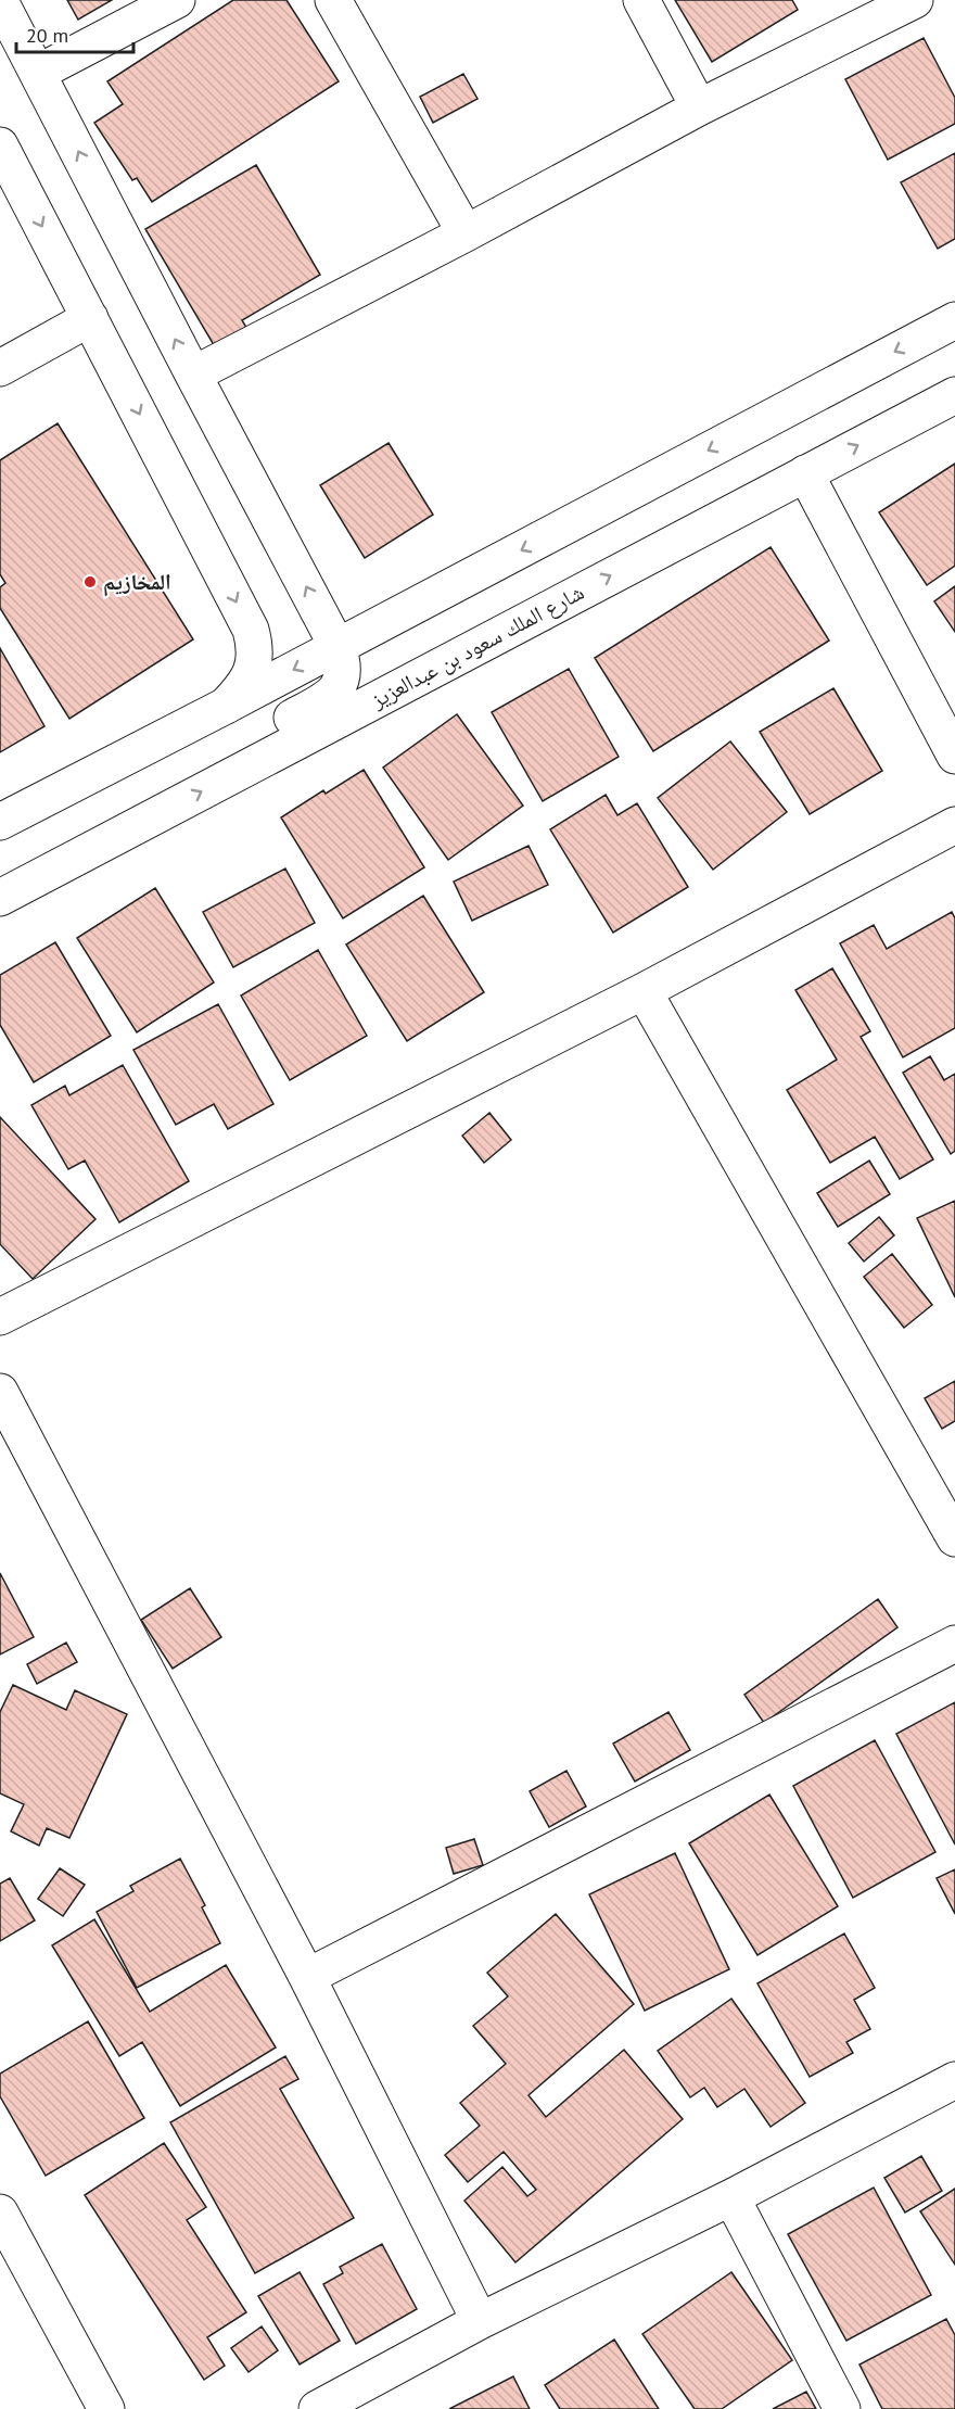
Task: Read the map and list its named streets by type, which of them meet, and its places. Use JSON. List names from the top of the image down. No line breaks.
{"streets":{"street":["شارع الملك سعود بن عبدالعزيز"]},"places":["المخازيم"],"scale_bar":"20 m"}
